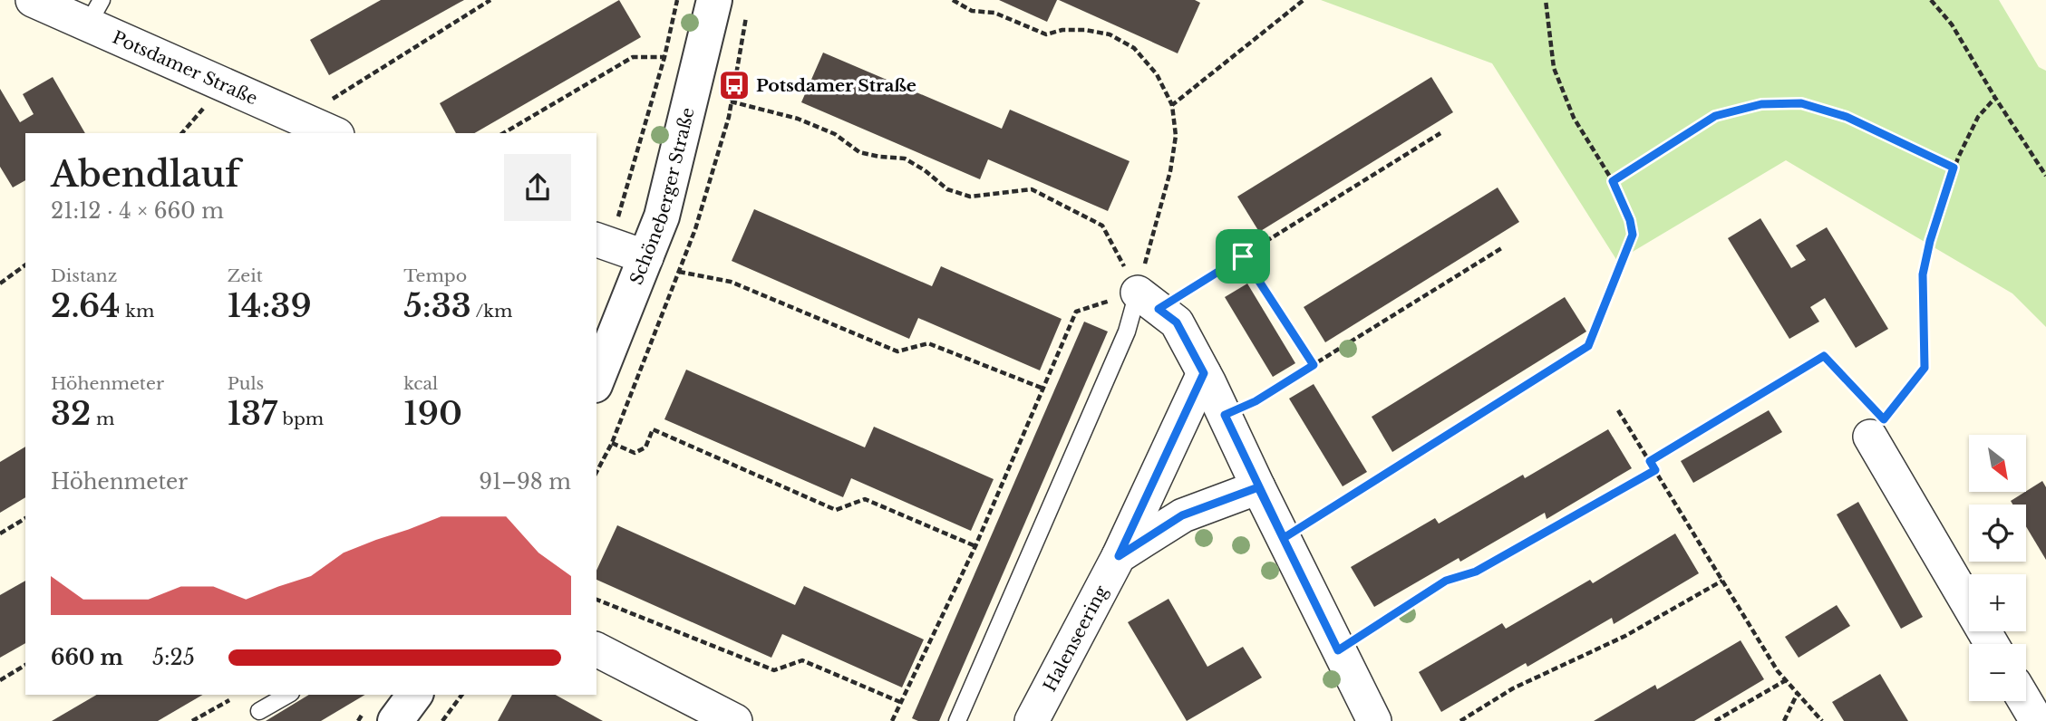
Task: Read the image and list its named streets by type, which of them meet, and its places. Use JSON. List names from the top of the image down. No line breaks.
{"streets":{"street":["Potsdamer Straße","Schöneberger Straße","Halenseering"]},"places":{"bus stop":["Potsdamer Straße"]},"north":"bottom right","page":{"heading":["Abendlauf","21:12 · 4 × 660 m"],"stats":[["Distanz","2.64 km"],["Zeit","14:39"],["Tempo","5:33 /km"],["Höhenmeter","32 m"],["Puls","137 bpm"],["kcal","190"]],"map_buttons":["+","−"],"chart":["Höhenmeter","91–98 m"],"list":[{"name":"660 m","note":"5:25"}]}}
